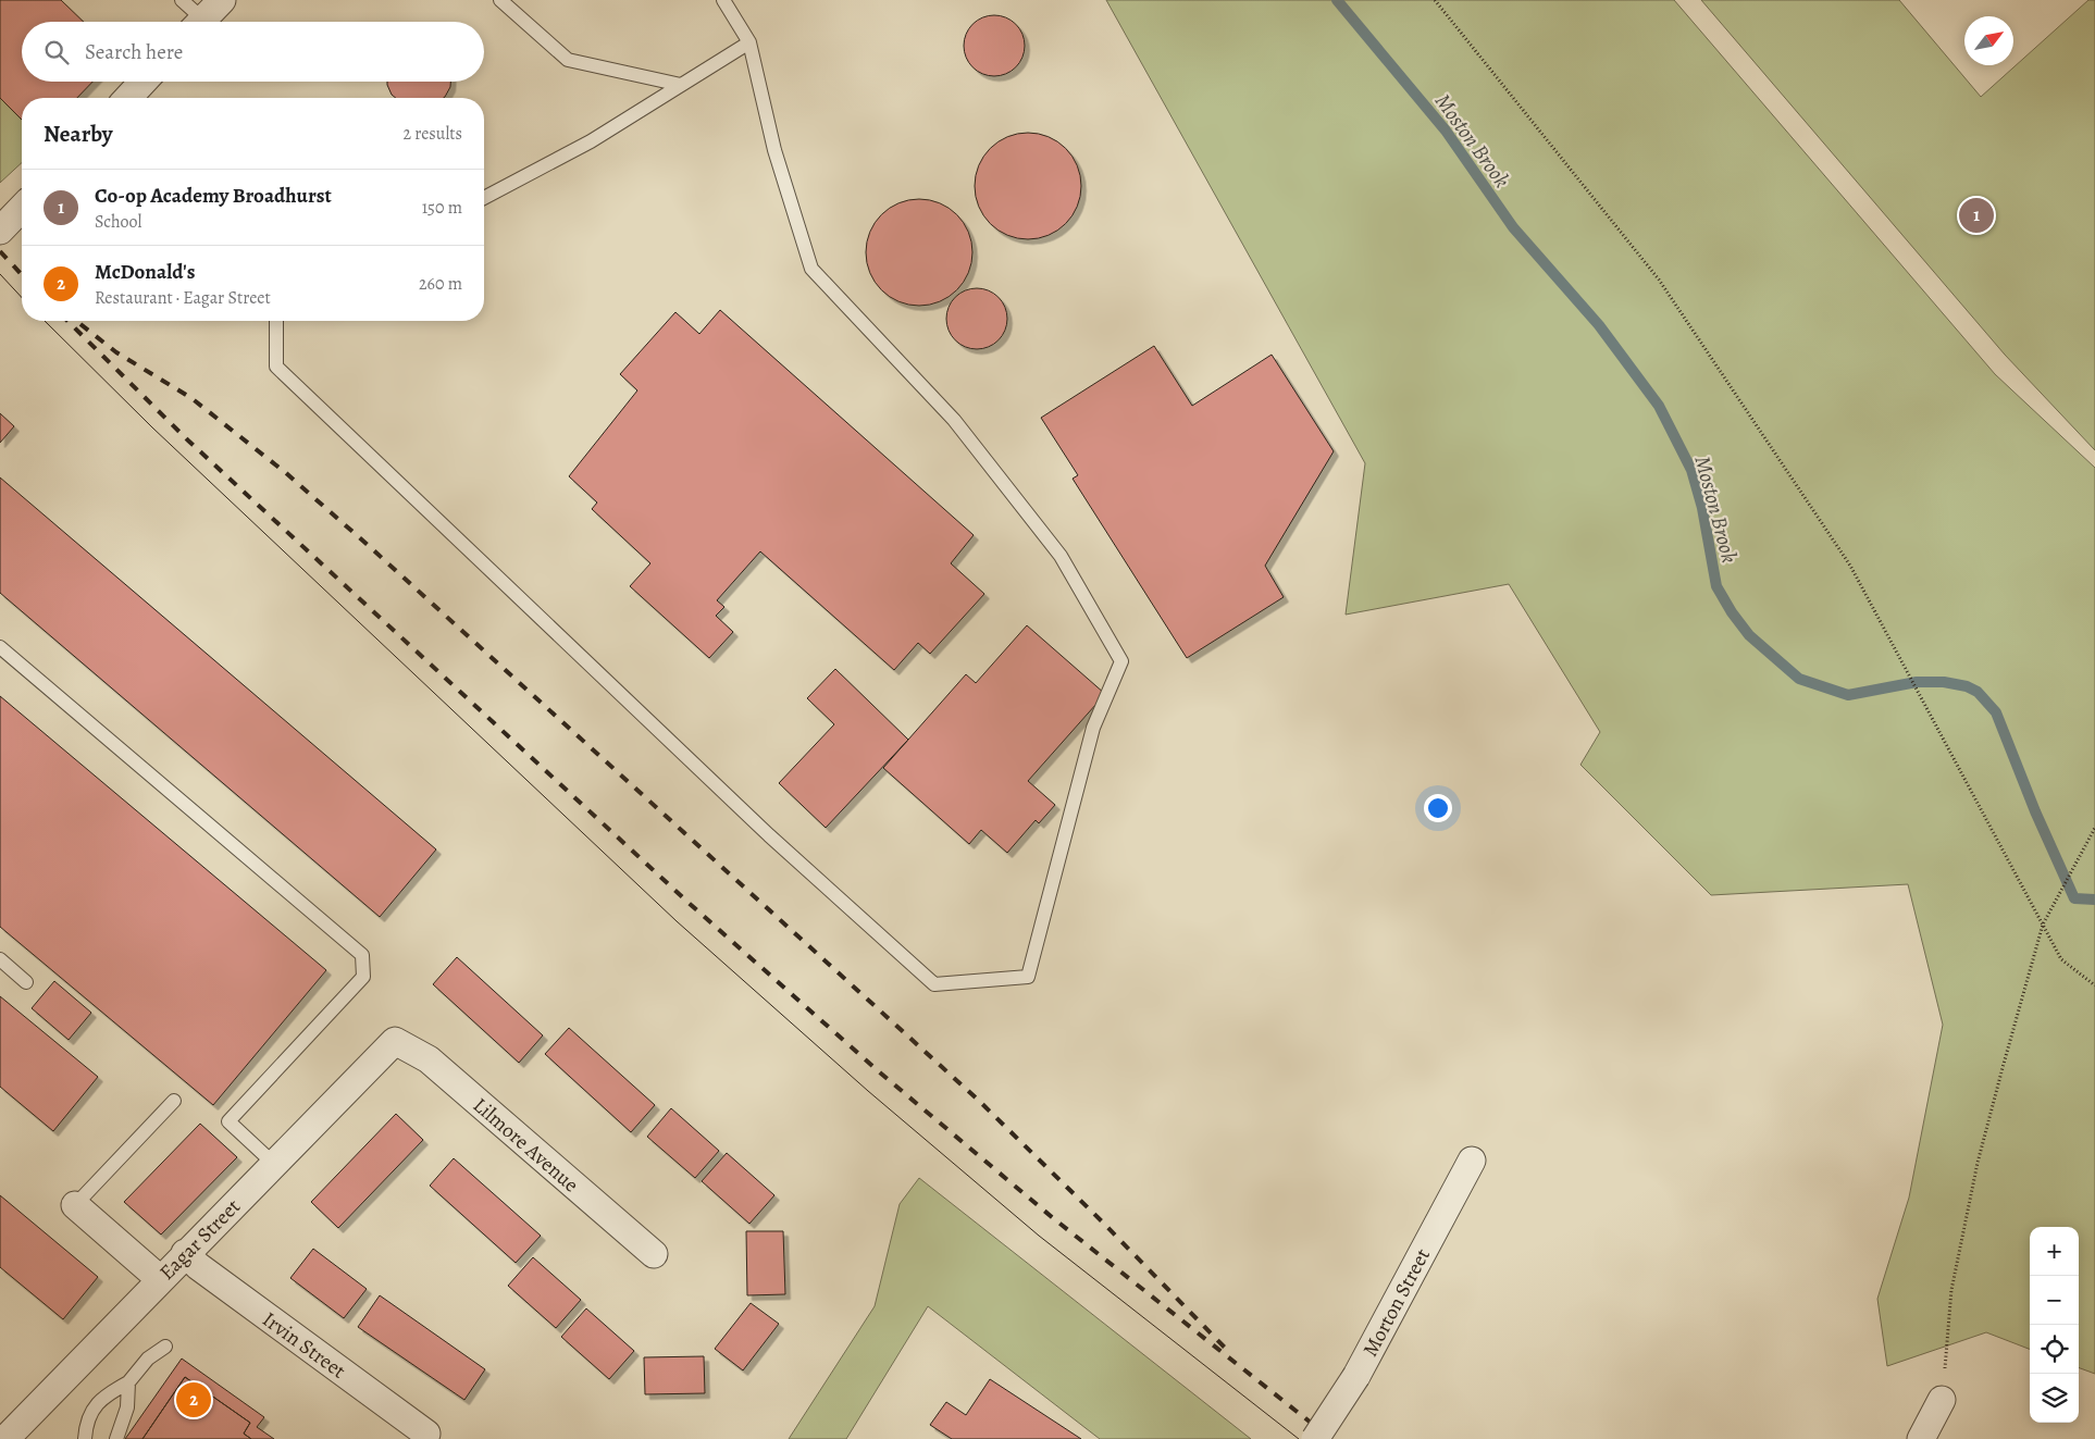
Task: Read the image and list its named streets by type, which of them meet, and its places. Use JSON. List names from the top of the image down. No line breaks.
{"streets":{"street":["Lilmore Avenue","Eagar Street","Morton Street","Irvin Street"]},"crossings":[["Lilmore Avenue","Eagar Street"],["Eagar Street","Irvin Street"]],"water":["Moston Brook"],"north":"top right","page":{"search":"Search here","heading":["Nearby","2 results"],"list":[{"mark":"1","name":"Co-op Academy Broadhurst","note":"School","value":"150 m"},{"mark":"2","name":"McDonald's","note":"Restaurant · Eagar Street","value":"260 m"}],"pins":["1","2"],"map_buttons":["+","−"]}}
